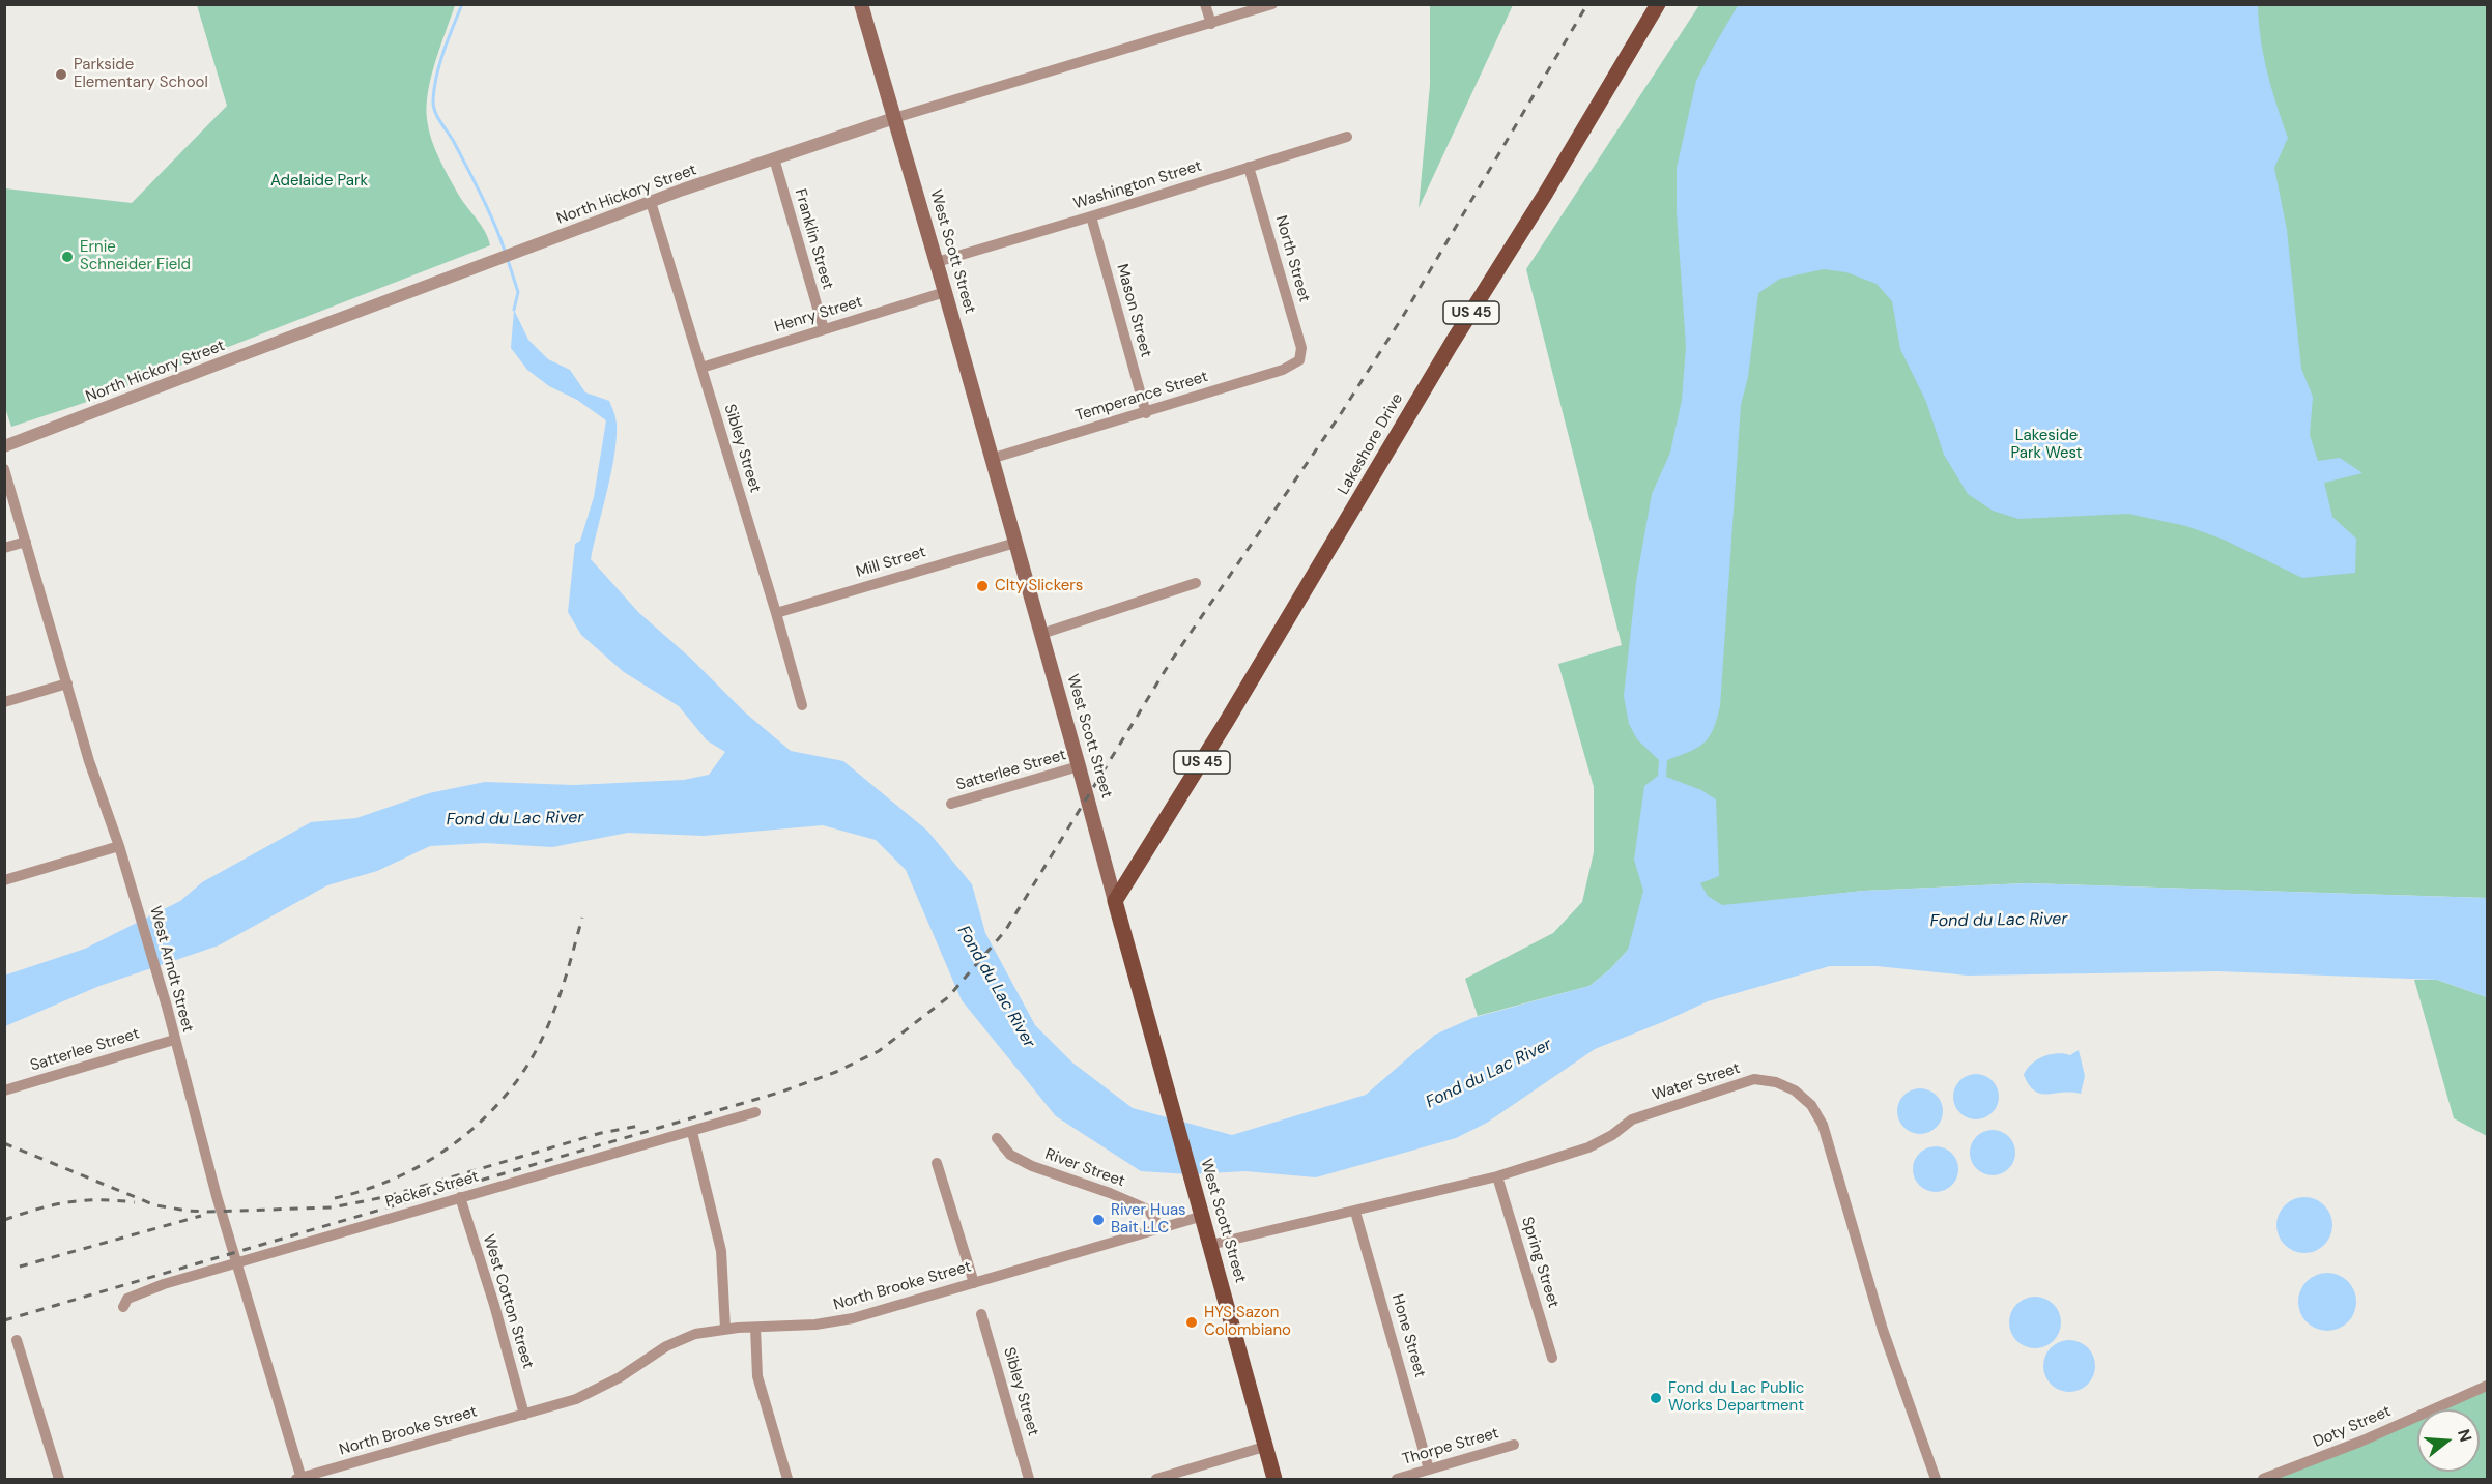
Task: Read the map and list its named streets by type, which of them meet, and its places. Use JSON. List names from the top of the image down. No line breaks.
{"streets":{"main road":["West Scott Street","US 45","Lakeshore Drive"],"street":["Washington Street","North Hickory Street","Franklin Street","North Street","Mason Street","Henry Street","Temperance Street","Sibley Street","Mill Street","Satterlee Street","West Arndt Street","Water Street","River Street","Packer Street","Spring Street","North Brooke Street","West Cotton Street","Hone Street","Doty Street","Thorpe Street"]},"crossings":[["Washington Street","West Scott Street"],["Washington Street","North Street"],["Washington Street","Mason Street"],["North Hickory Street","Franklin Street"],["North Hickory Street","West Scott Street"],["North Hickory Street","Sibley Street"],["Franklin Street","Henry Street"],["West Scott Street","Henry Street"],["West Scott Street","Temperance Street"],["West Scott Street","Lakeshore Drive"],["West Scott Street","Mill Street"],["West Scott Street","Satterlee Street"],["West Scott Street","Water Street"],["West Scott Street","North Brooke Street"],["North Street","Temperance Street"],["Mason Street","Temperance Street"],["Henry Street","Sibley Street"],["Sibley Street","Mill Street"],["Satterlee Street","West Arndt Street"],["West Arndt Street","Packer Street"],["West Arndt Street","North Brooke Street"],["Water Street","Spring Street"],["Water Street","Hone Street"],["River Street","North Brooke Street"],["Packer Street","West Cotton Street"],["North Brooke Street","West Cotton Street"],["Hone Street","Thorpe Street"]],"water":["Fond du Lac River"],"parks":["Adelaide Park","Lakeside Park West"],"places":["Parkside Elementary School","Ernie Schneider Field","CIty Slickers","River Huas Bait LLC","HYS Sazon Colombiano","Fond du Lac Public Works Department"],"north":"right"}
